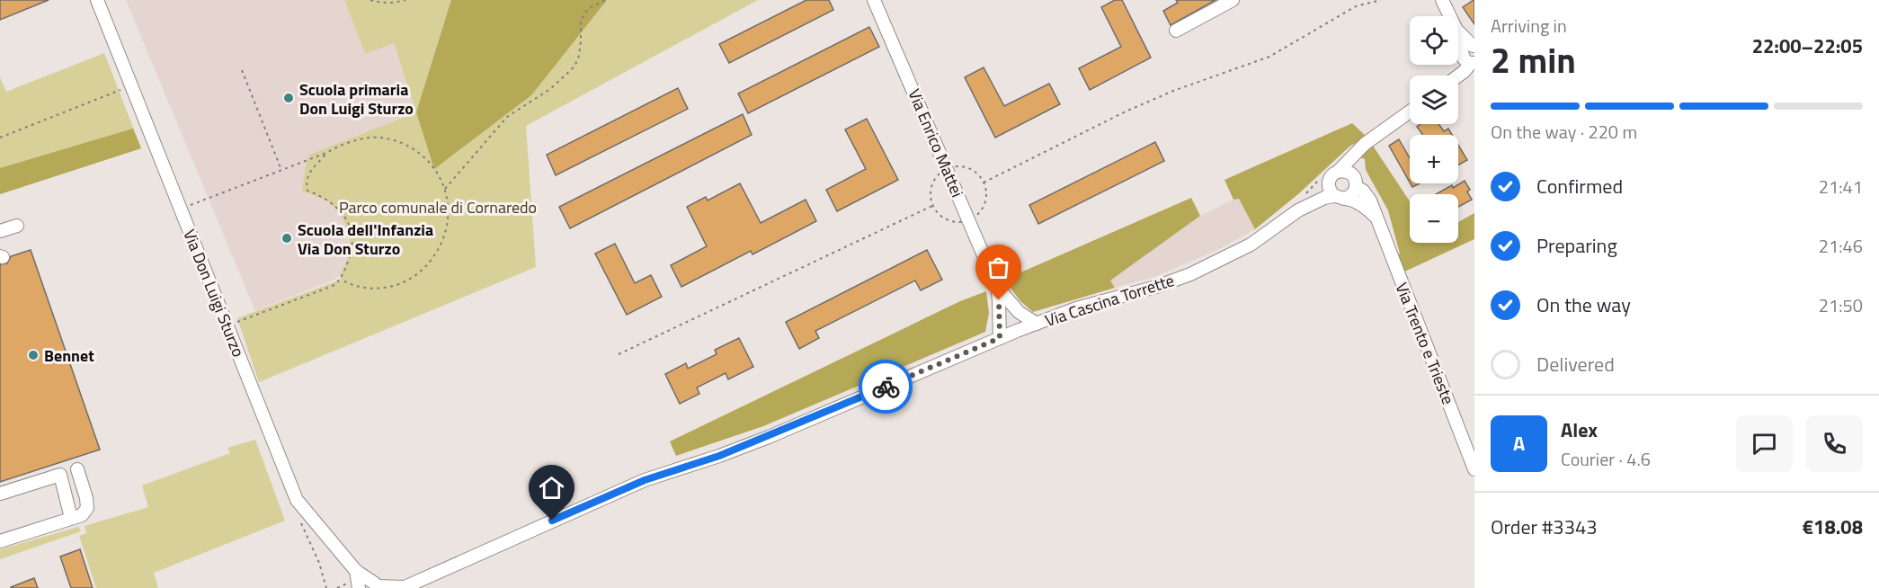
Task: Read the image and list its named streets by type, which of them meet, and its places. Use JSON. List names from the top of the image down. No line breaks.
{"streets":{"street":["Via Enrico Mattei","Via Don Luigi Sturzo","Via Cascina Torrette","Via Trento e Trieste"]},"crossings":[["Via Enrico Mattei","Via Cascina Torrette"],["Via Don Luigi Sturzo","Via Cascina Torrette"],["Via Cascina Torrette","Via Trento e Trieste"]],"parks":["Parco comunale di Cornaredo"],"places":["Scuola primaria Don Luigi Sturzo","Scuola dell'Infanzia Via Don Sturzo","Bennet"],"page":{"heading":["2 min","Arriving in","22:00–22:05"],"panel":["Alex","Courier · 4.6","Order #3343","€18.08"],"map_buttons":["+","−"],"bar":"On the way · 220 m","list":[["Confirmed","21:41"],["Preparing","21:46"],["On the way","21:50"],"Delivered"],"round":"A"}}
